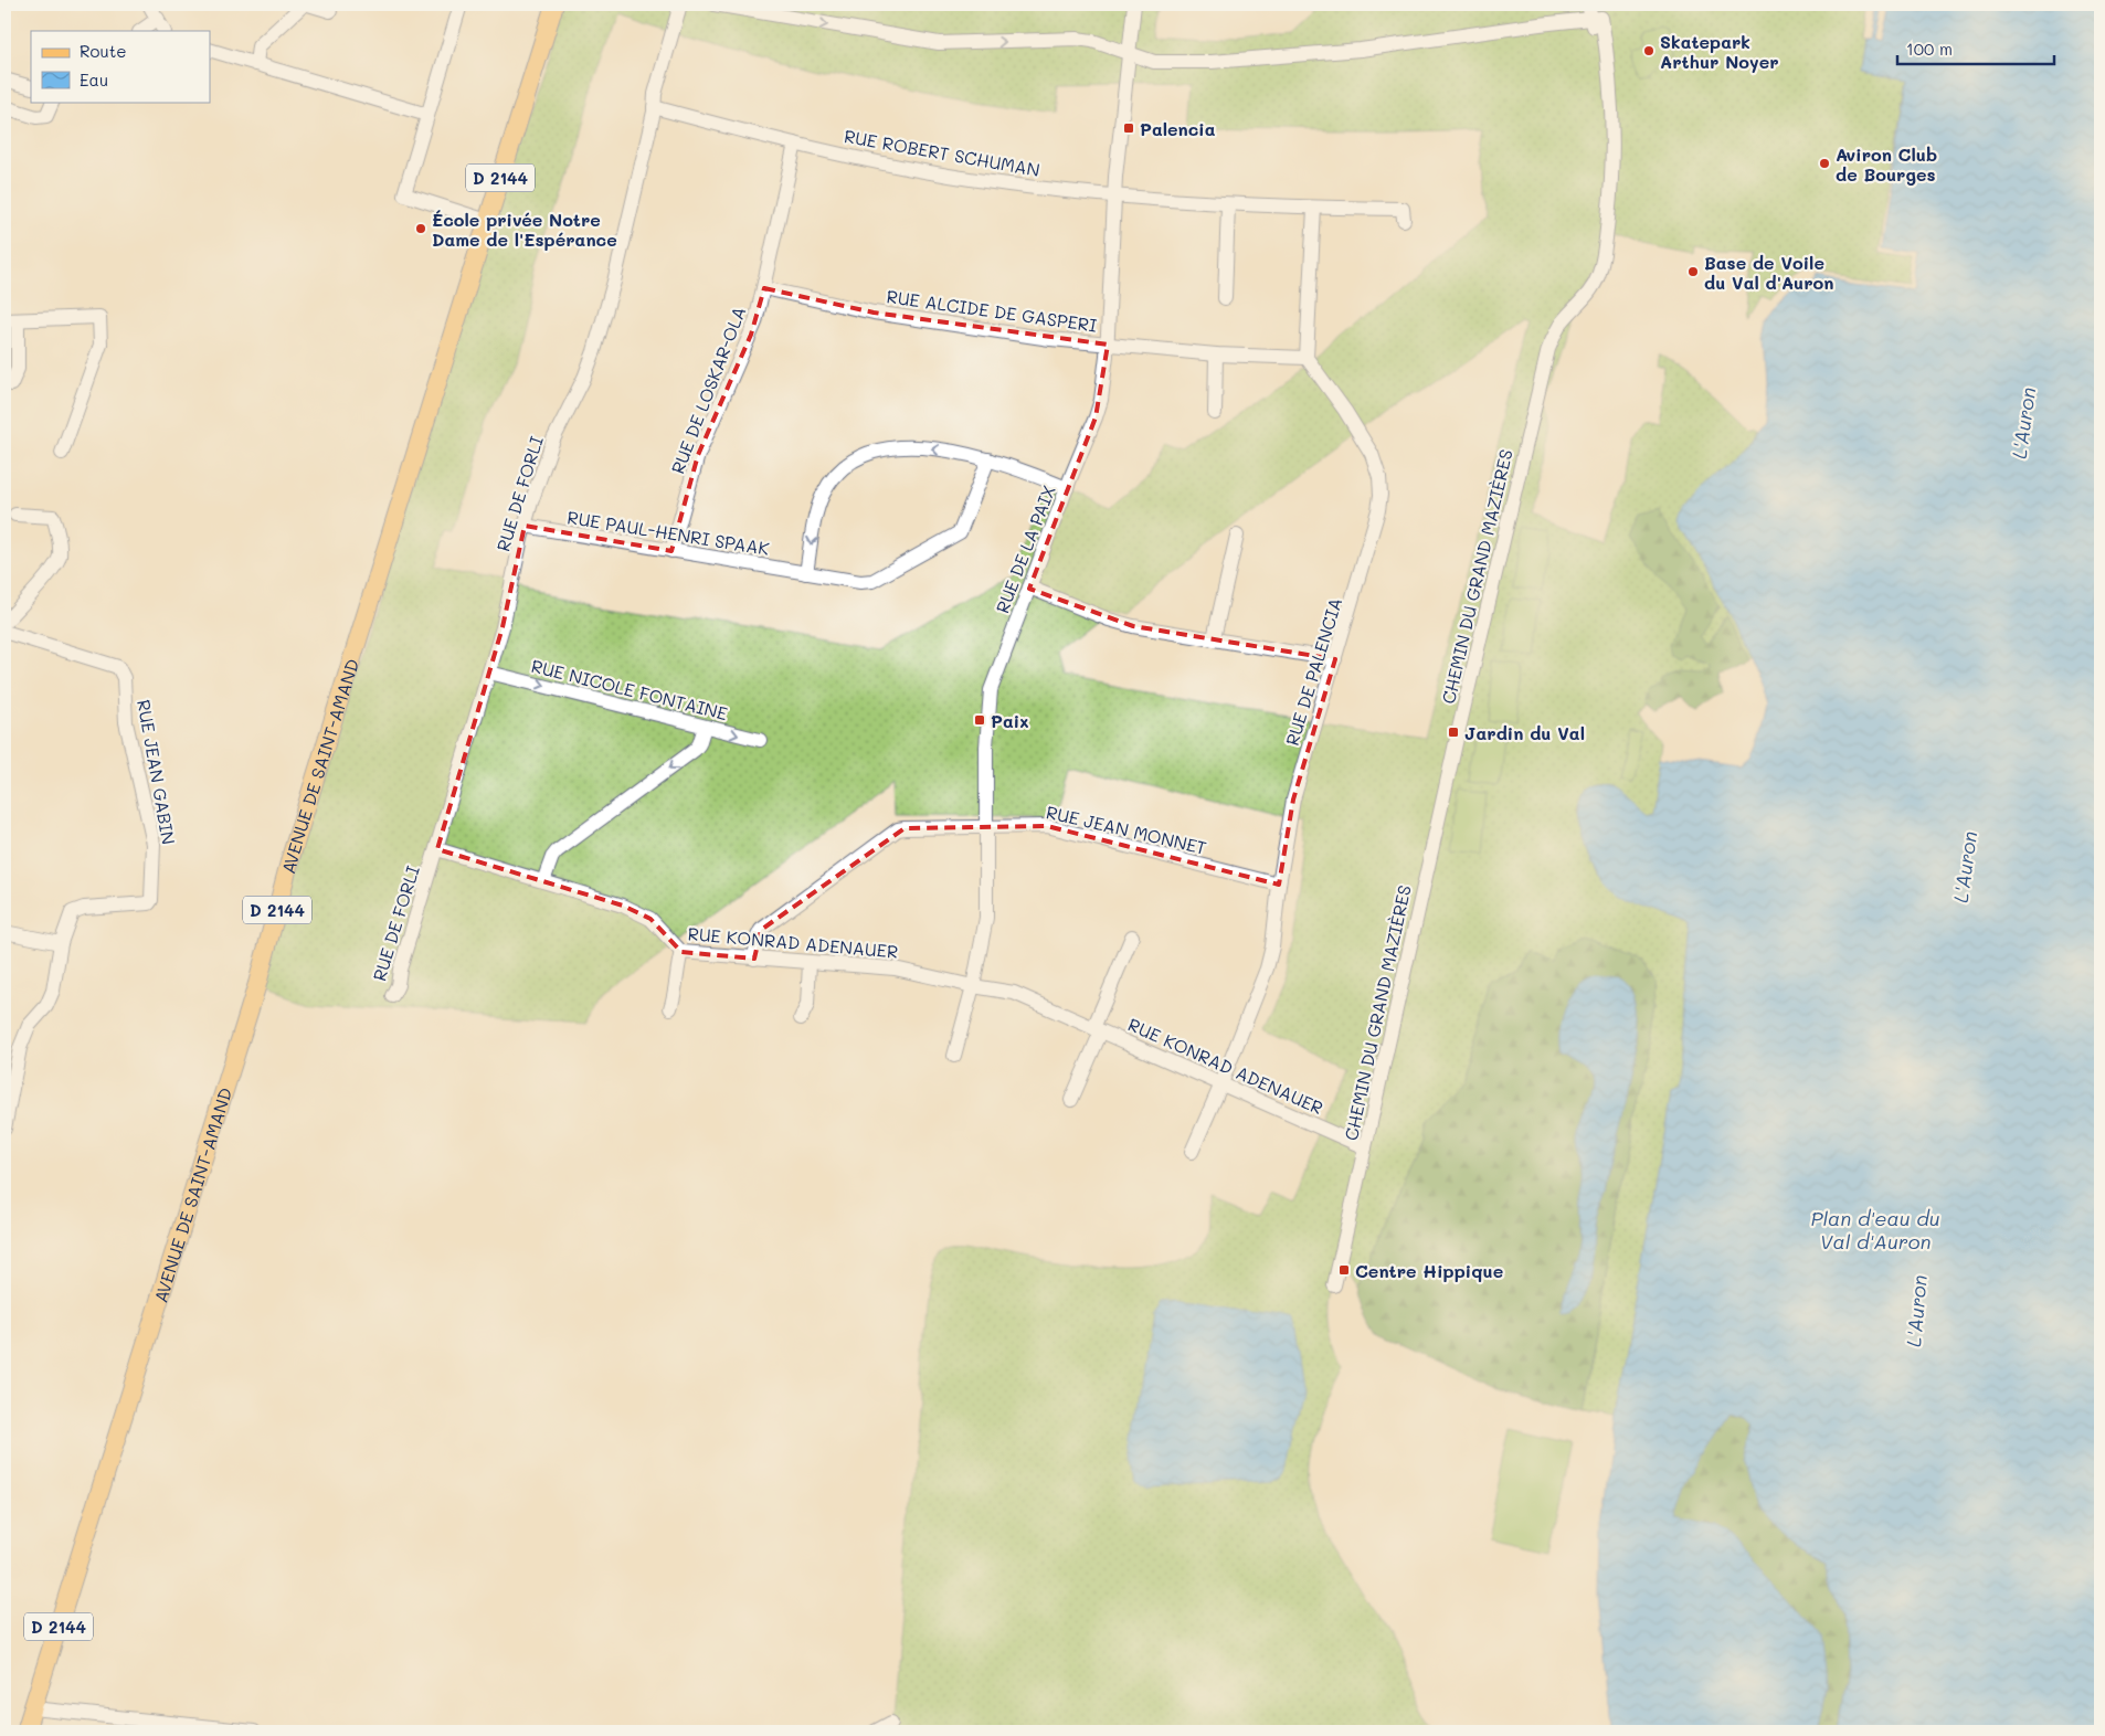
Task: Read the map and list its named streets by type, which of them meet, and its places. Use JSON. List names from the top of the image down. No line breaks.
{"streets":{"main road":["D 2144","AVENUE DE SAINT-AMAND"],"street":["RUE ROBERT SCHUMAN","RUE ALCIDE DE GASPERI","RUE DE LOSKAR-OLA","RUE DE FORLI","RUE PAUL-HENRI SPAAK","RUE DE LA PAIX","CHEMIN DU GRAND MAZIÈRES","RUE DE PALENCIA","RUE NICOLE FONTAINE","RUE JEAN GABIN","RUE JEAN MONNET","RUE KONRAD ADENAUER"]},"crossings":[["RUE ROBERT SCHUMAN","RUE DE LOSKAR-OLA"],["RUE ROBERT SCHUMAN","RUE DE FORLI"],["RUE ROBERT SCHUMAN","RUE DE LA PAIX"],["RUE ALCIDE DE GASPERI","RUE DE LOSKAR-OLA"],["RUE ALCIDE DE GASPERI","RUE DE LA PAIX"],["RUE ALCIDE DE GASPERI","RUE DE PALENCIA"],["RUE DE LOSKAR-OLA","RUE PAUL-HENRI SPAAK"],["RUE DE FORLI","RUE PAUL-HENRI SPAAK"],["RUE DE FORLI","RUE NICOLE FONTAINE"],["RUE DE FORLI","RUE KONRAD ADENAUER"],["RUE DE LA PAIX","RUE JEAN MONNET"],["RUE DE LA PAIX","RUE KONRAD ADENAUER"],["CHEMIN DU GRAND MAZIÈRES","RUE KONRAD ADENAUER"],["RUE DE PALENCIA","RUE JEAN MONNET"],["RUE DE PALENCIA","RUE KONRAD ADENAUER"],["RUE JEAN MONNET","RUE KONRAD ADENAUER"]],"one_way":["RUE NICOLE FONTAINE"],"water":["L'Auron","Plan d'eau du Val d'Auron"],"places":{"other":["Skatepark Arthur Noyer","Aviron Club de Bourges","École privée Notre Dame de l'Espérance","Base de Voile du Val d'Auron"],"transit":["Palencia","Paix","Jardin du Val","Centre Hippique"]},"legend":["Route","Eau"],"scale_bar":"100 m"}
